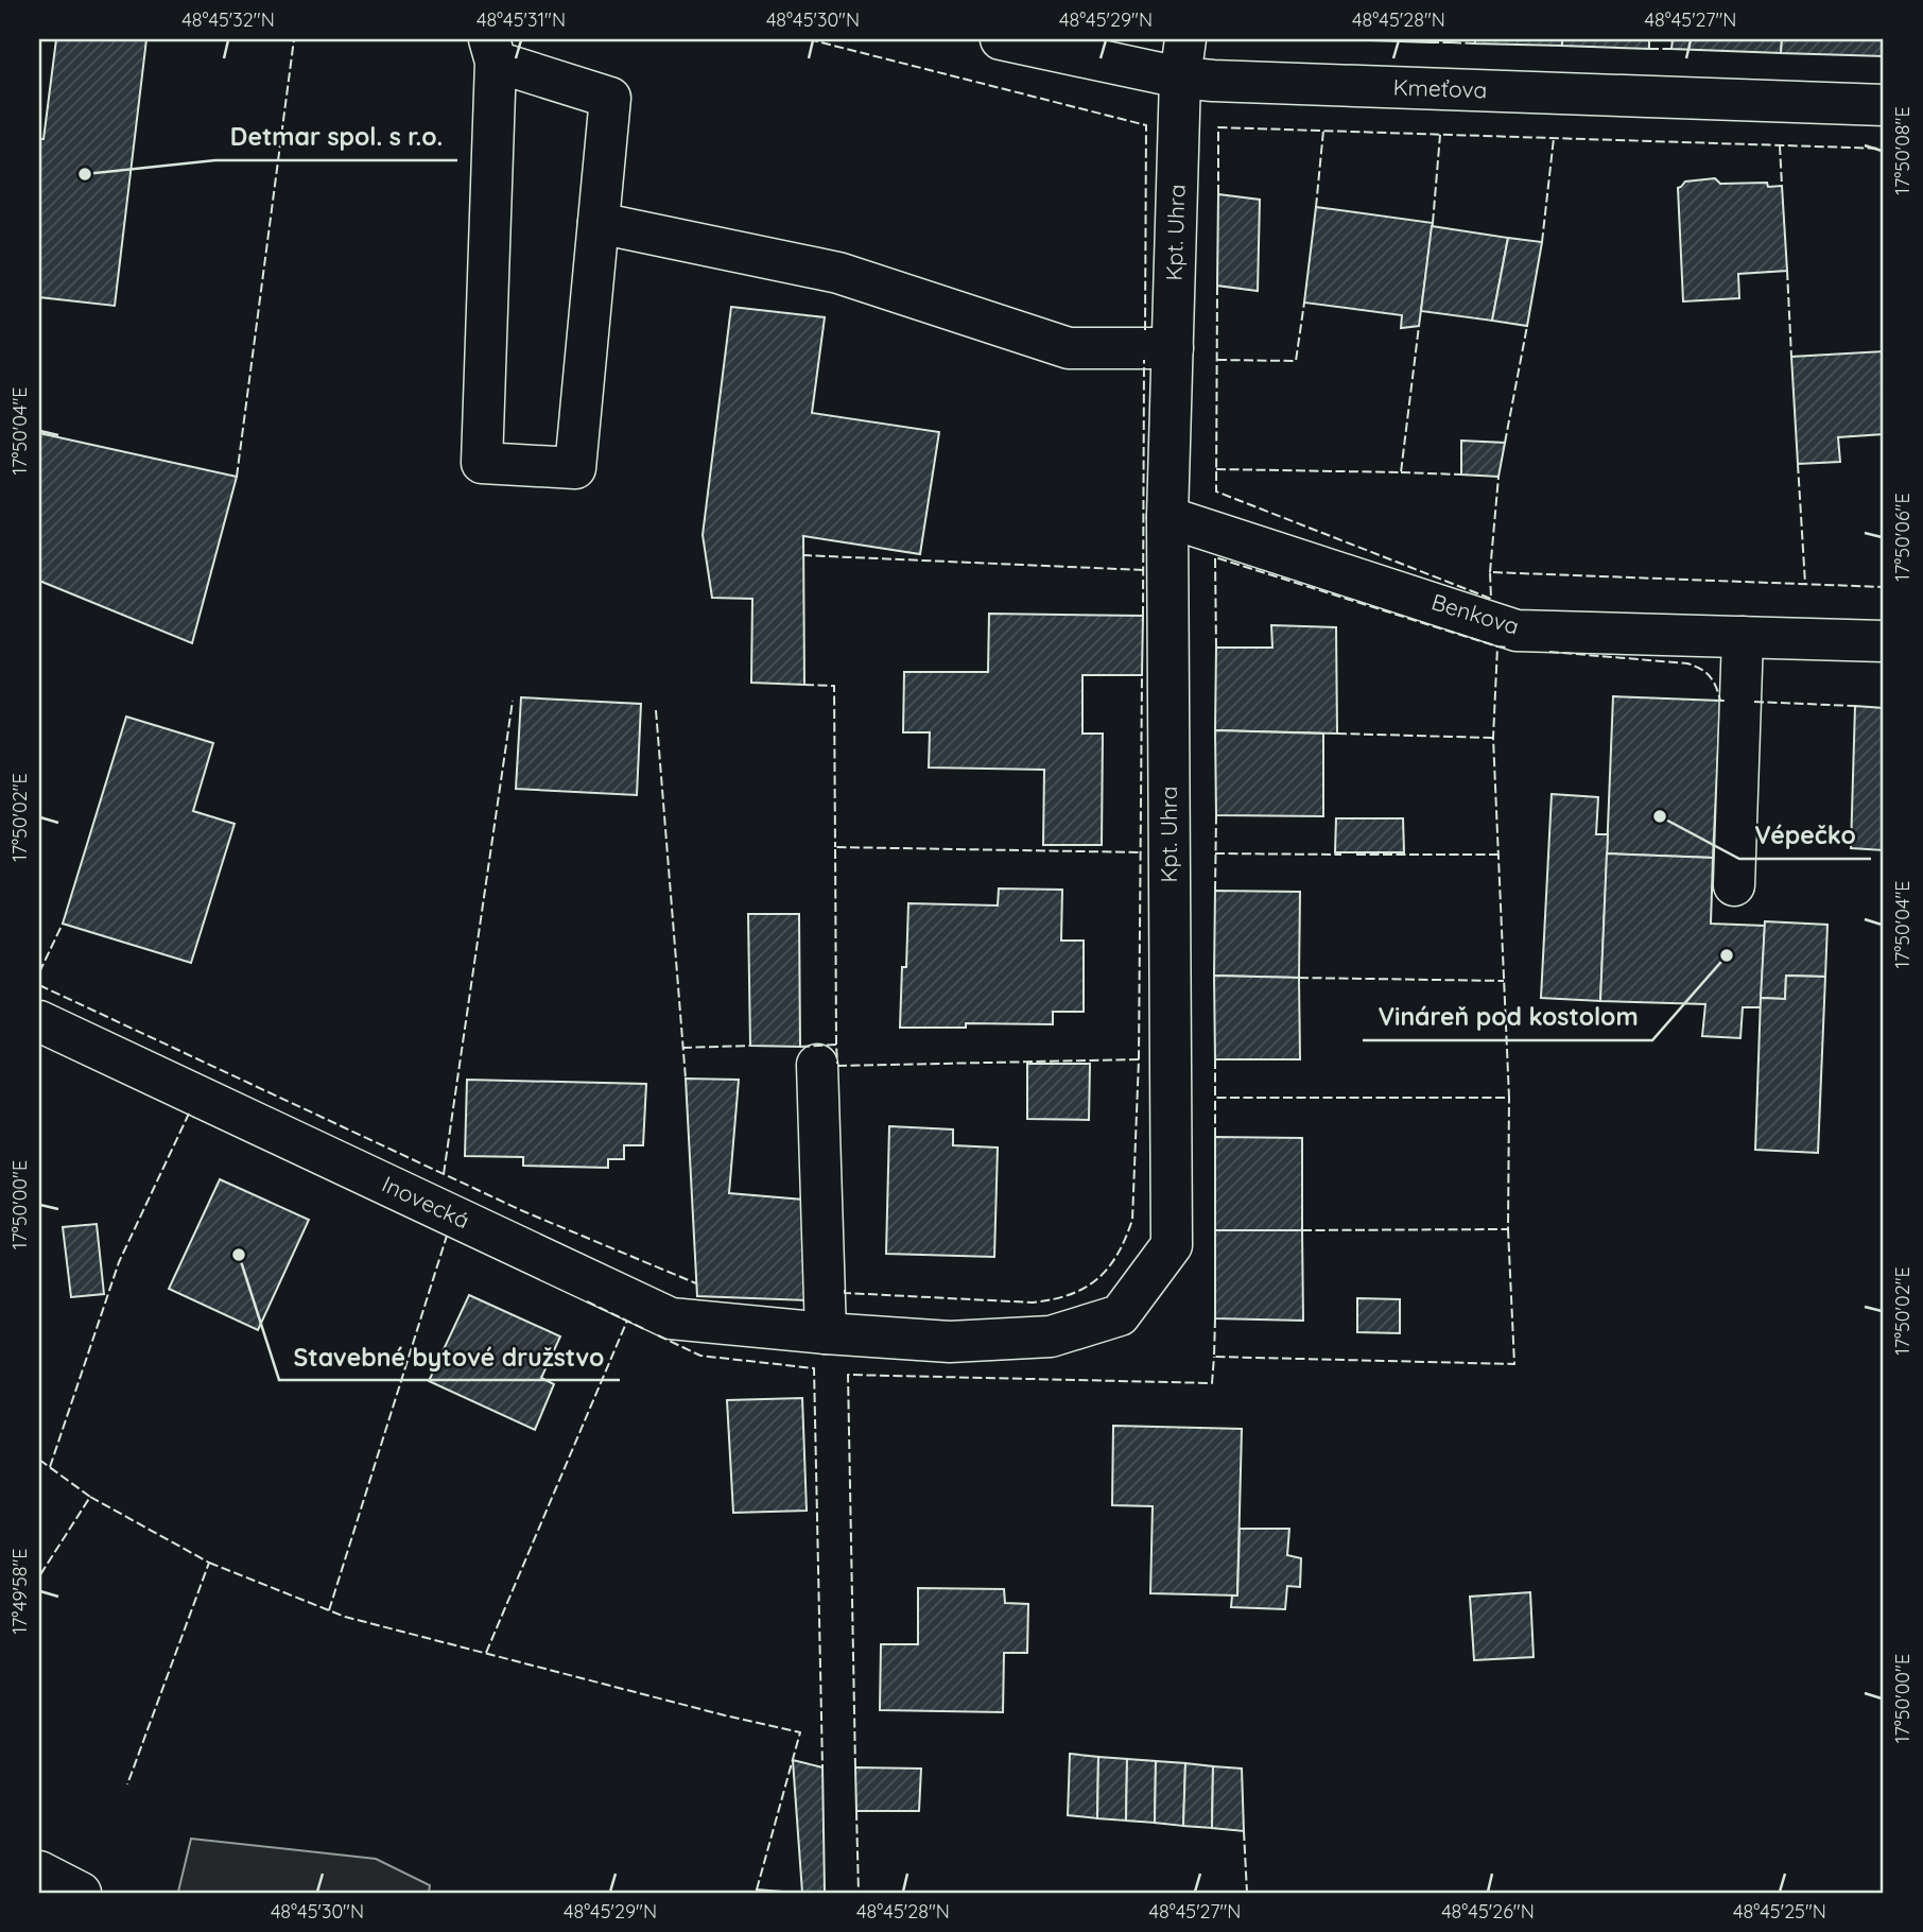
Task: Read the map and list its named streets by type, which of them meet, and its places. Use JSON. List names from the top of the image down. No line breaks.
{"streets":{"street":["Kmeťova","Kpt. Uhra","Benkova","Inovecká"]},"crossings":[["Kmeťova","Kpt. Uhra"],["Kpt. Uhra","Benkova"],["Kpt. Uhra","Inovecká"]],"places":["Detmar spol. s r.o.","Vépečko","Vináreň pod kostolom","Stavebné bytové družstvo"],"coordinates":["48°45'32\"N","48°45'31\"N","48°45'30\"N","48°45'29\"N","48°45'28\"N","48°45'27\"N","17°50'08\"E","17°50'04\"E","17°50'06\"E","17°50'02\"E","17°50'00\"E","17°49'58\"E","48°45'26\"N","48°45'25\"N"]}
